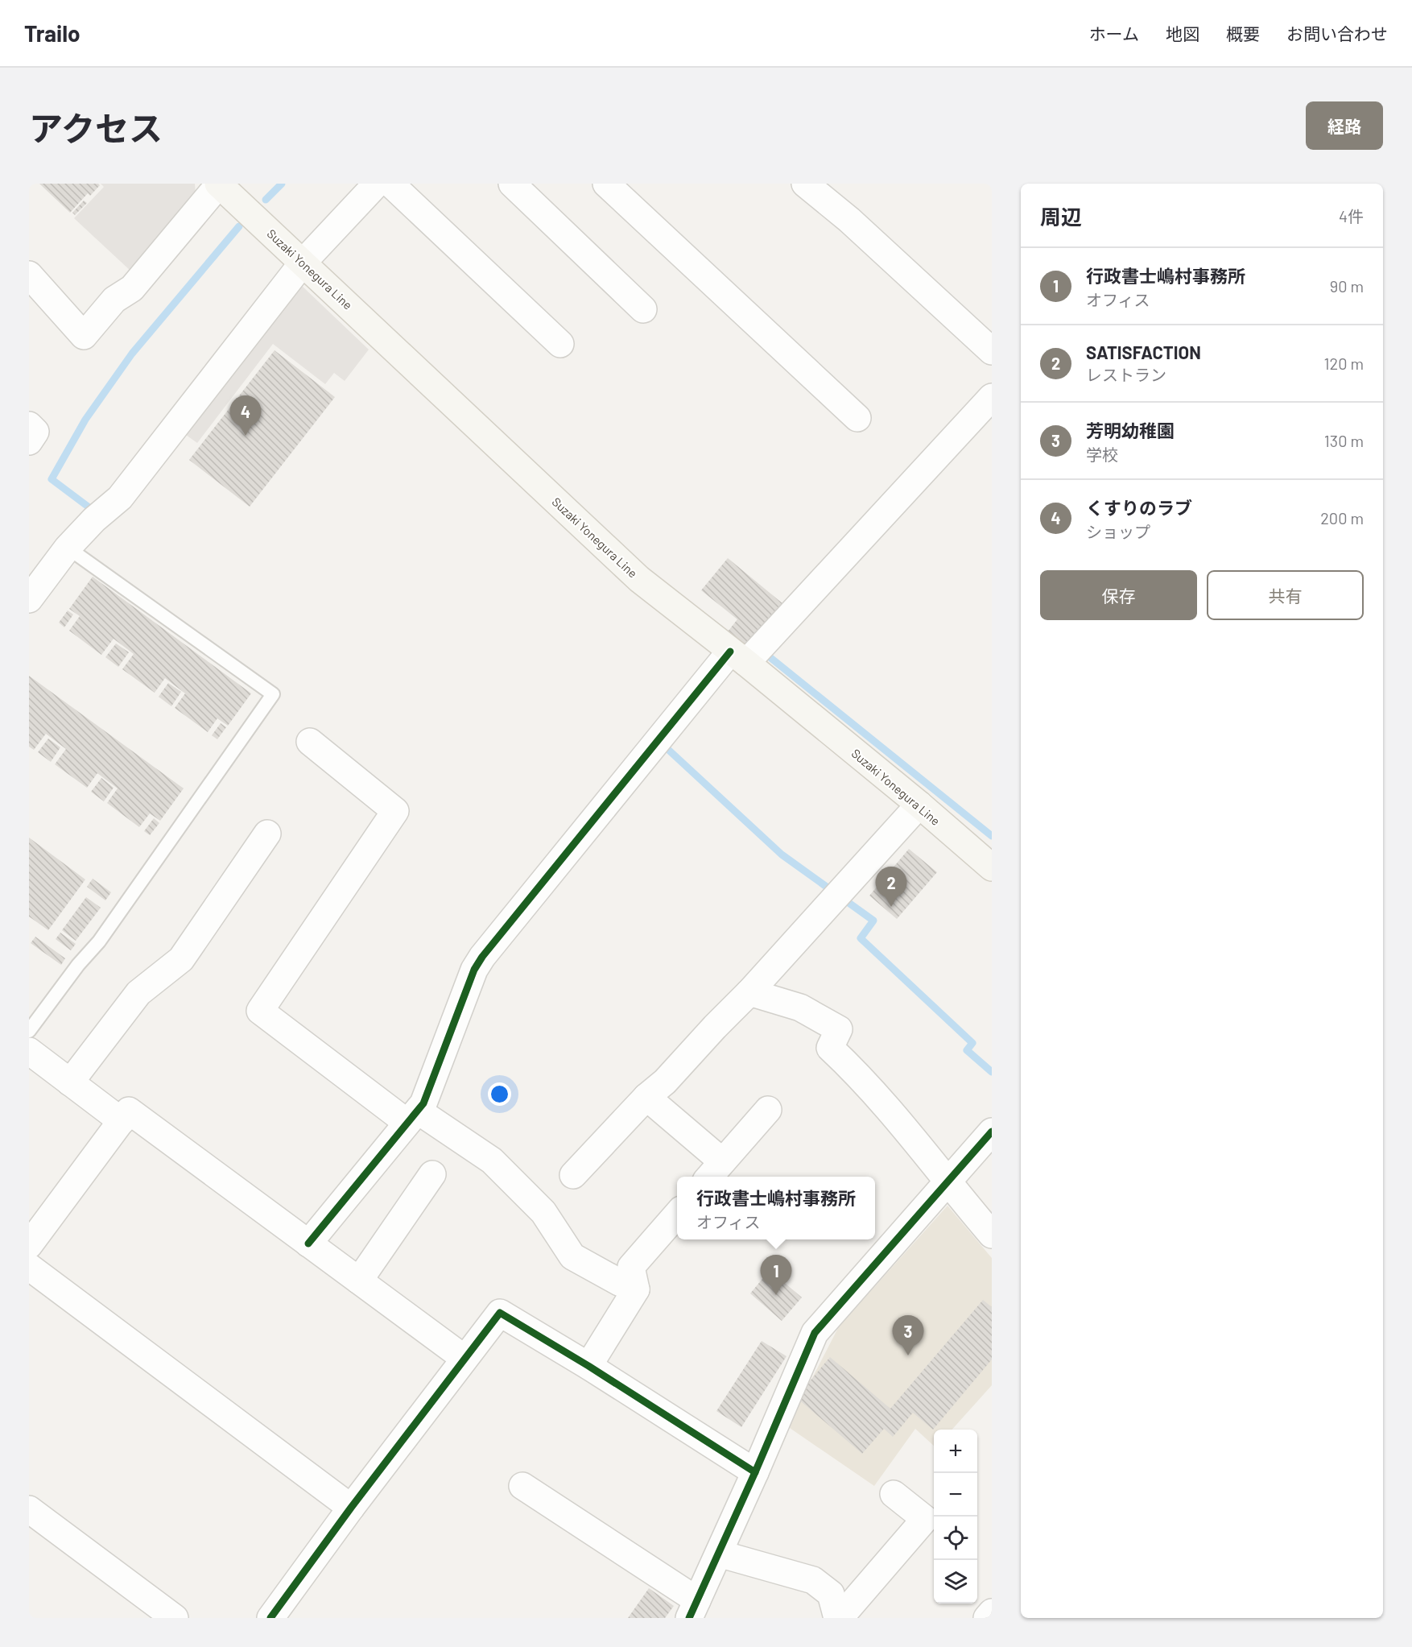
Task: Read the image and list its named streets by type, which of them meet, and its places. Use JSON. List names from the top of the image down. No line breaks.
{"streets":{"main road":["Suzaki Yonegura Line"]},"page":{"header":"Trailo","nav":["ホーム","地図","概要","お問い合わせ"],"title":"アクセス","buttons":["経路",["保存","共有"]],"heading":["周辺","4件"],"list":[{"mark":"1","name":"行政書士嶋村事務所","note":"オフィス","value":"90 m"},{"mark":"2","name":"SATISFACTION","note":"レストラン","value":"120 m"},{"mark":"3","name":"芳明幼稚園","note":"学校","value":"130 m"},{"mark":"4","name":"くすりのラブ","note":"ショップ","value":"200 m"}],"pins":["4","2","1","3"],"popup":["行政書士嶋村事務所","オフィス"],"map_buttons":["+","−"]}}
